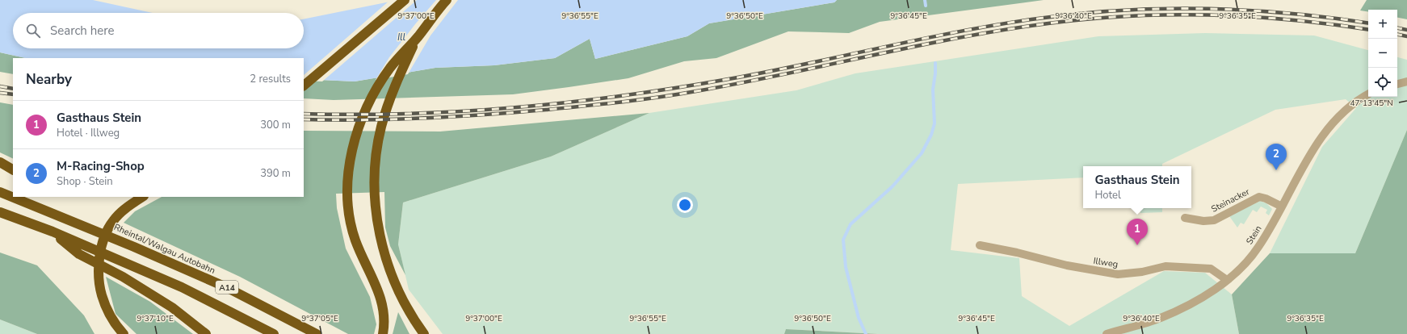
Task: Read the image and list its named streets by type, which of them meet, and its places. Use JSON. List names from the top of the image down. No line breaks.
{"streets":{"highway":["Rheintal/Walgau Autobahn","A14"],"street":["Steinacker","Stein","Illweg"]},"crossings":[["Steinacker","Stein"],["Stein","Illweg"]],"water":["Ill"],"page":{"map_buttons":["+","−"],"search":"Search here","heading":["Nearby","2 results"],"list":[{"mark":"1","name":"Gasthaus Stein","note":"Hotel · Illweg","value":"300 m"},{"mark":"2","name":"M-Racing-Shop","note":"Shop · Stein","value":"390 m"}],"pins":["2","1"],"popup":["Gasthaus Stein","Hotel"]},"coordinates":["9°37'00\"E","9°36'55\"E","9°36'50\"E","9°36'45\"E","9°36'40\"E","9°36'35\"E","47°13'45\"N","9°37'10\"E","9°37'05\"E"]}
